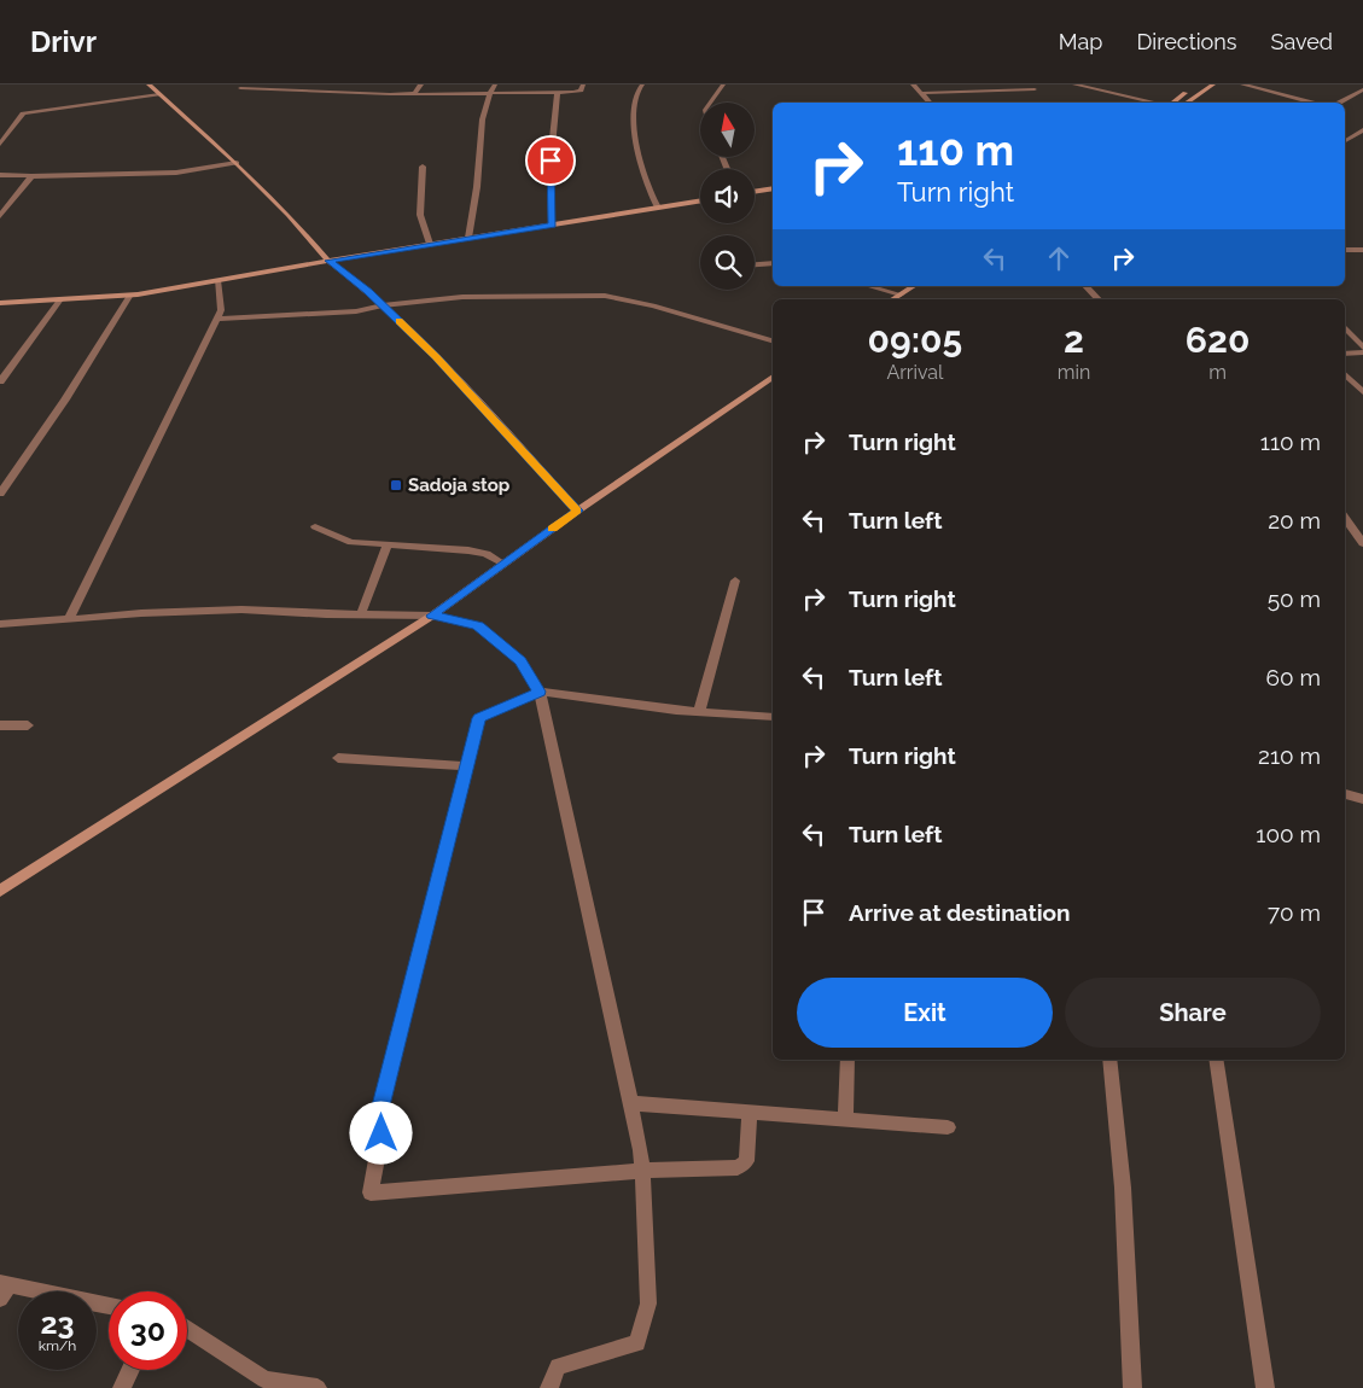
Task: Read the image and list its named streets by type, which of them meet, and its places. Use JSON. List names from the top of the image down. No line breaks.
{"places":{"transit":["Sadoja stop"]},"north":"top","page":{"header":"Drivr","nav":["Map","Directions","Saved"],"turn":["110 m","Turn right"],"eta":["09:05","Arrival","2","min","620","m"],"list":[{"name":"Turn right","value":"110 m"},{"name":"Turn left","value":"20 m"},{"name":"Turn right","value":"50 m"},{"name":"Turn left","value":"60 m"},{"name":"Turn right","value":"210 m"},{"name":"Turn left","value":"100 m"},{"name":"Arrive at destination","value":"70 m"}],"buttons":["Exit","Share"],"speed":"23 km/h","limit":"30"}}
